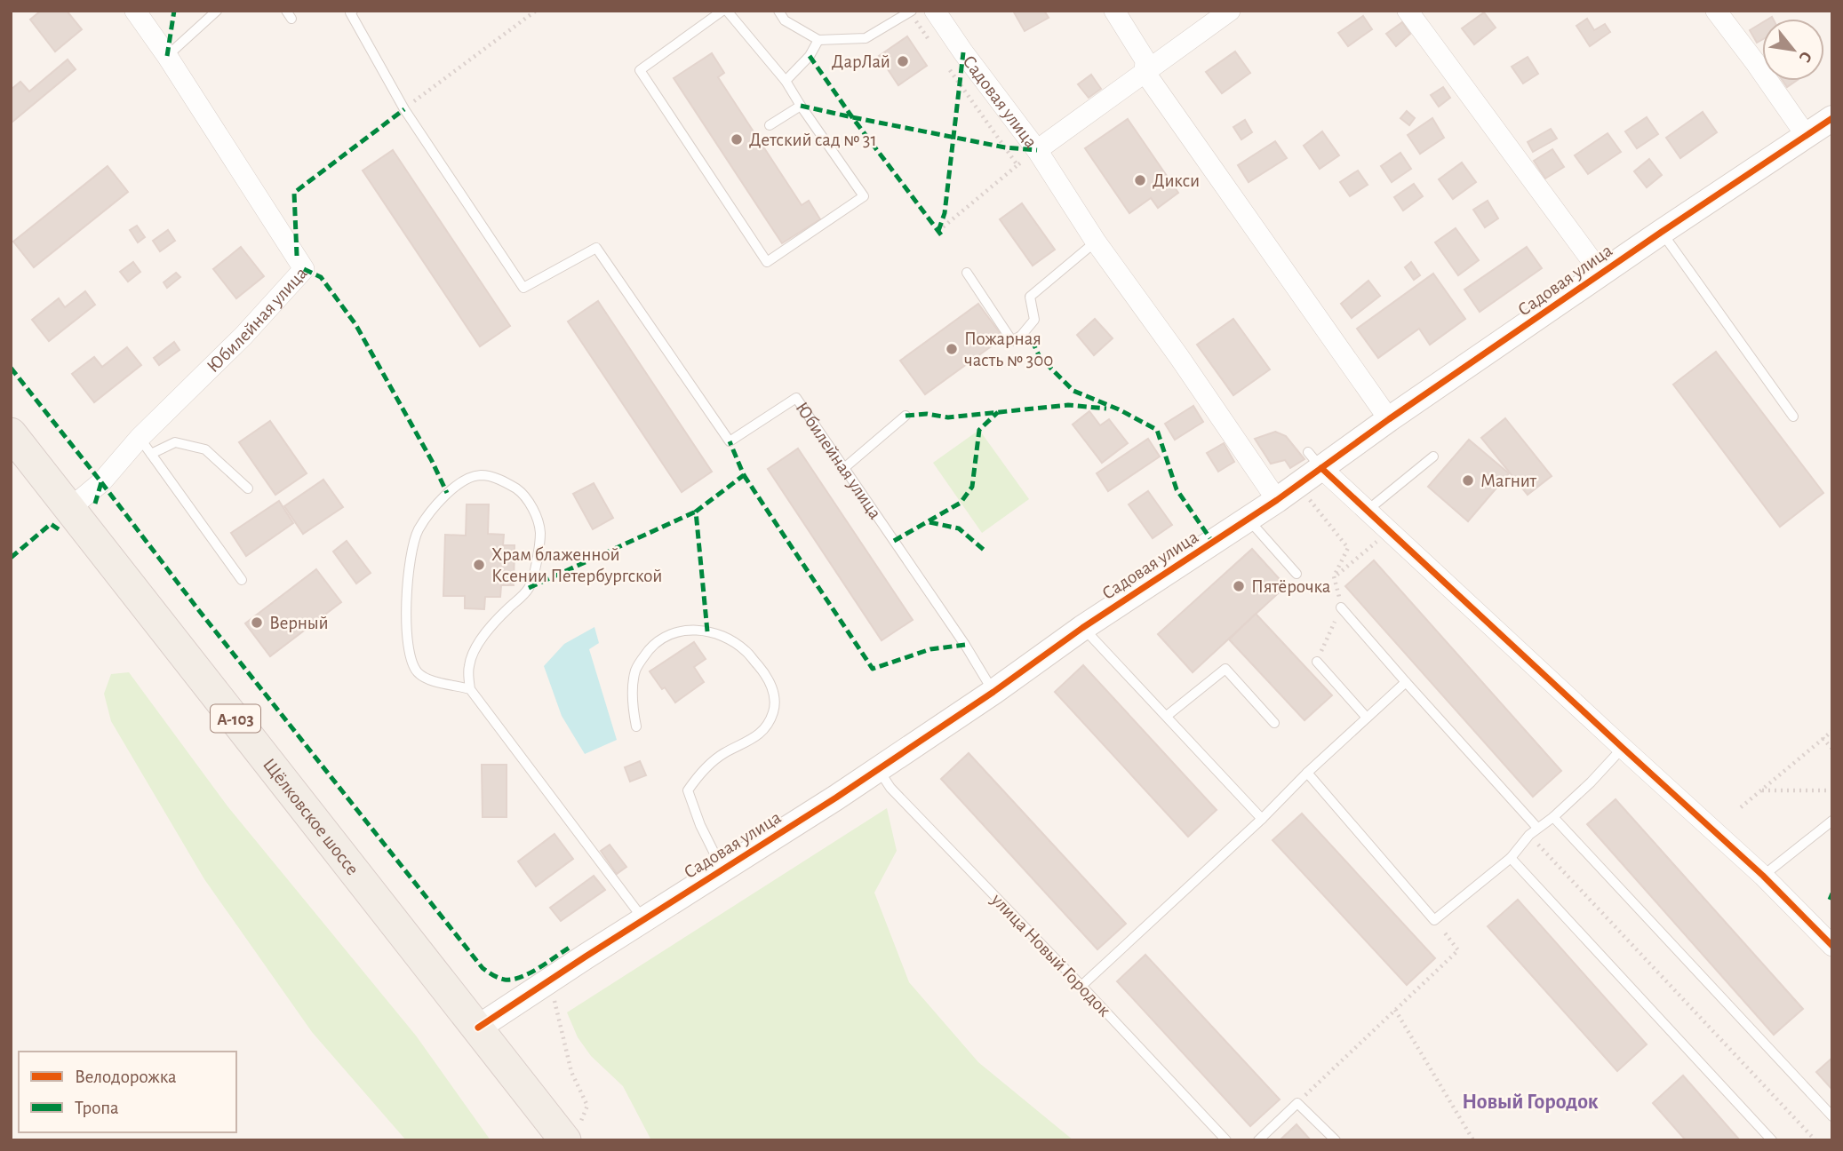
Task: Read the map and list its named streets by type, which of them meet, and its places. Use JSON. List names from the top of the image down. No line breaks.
{"streets":{"main road":["А-103","Щёлковское шоссе"],"street":["Садовая улица","Юбилейная улица"],"lane":["улица Новый Городок"]},"crossings":[["Садовая улица","Юбилейная улица"],["Садовая улица","Щёлковское шоссе"],["Садовая улица","улица Новый Городок"],["Юбилейная улица","Щёлковское шоссе"]],"districts":["Новый Городок"],"places":["ДарЛай","Детский сад № 31","Дикси","Пожарная часть № 300","Магнит","Храм блаженной Ксении Петербургской","Пятёрочка","Верный"],"legend":["Велодорожка","Тропа"],"north":"bottom right"}
